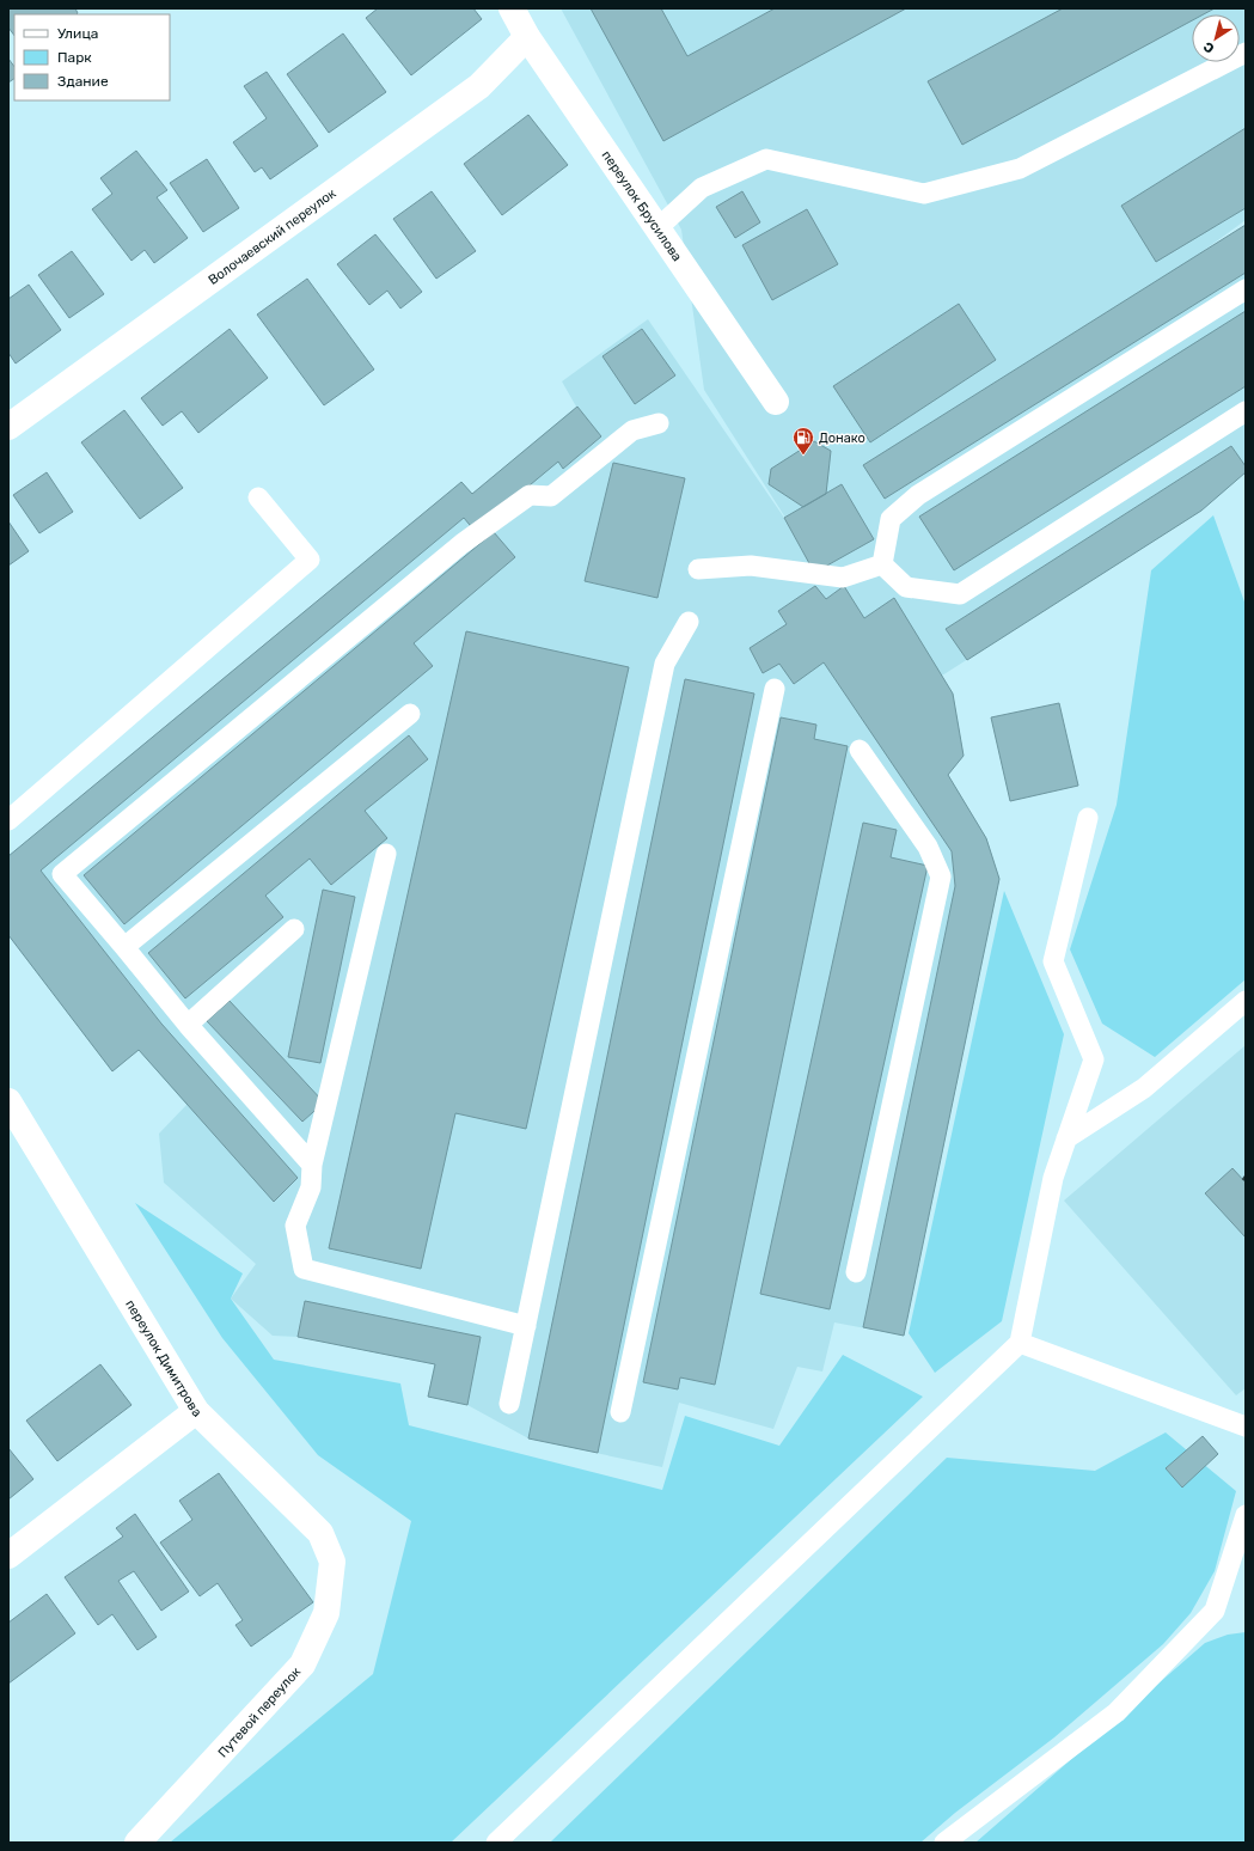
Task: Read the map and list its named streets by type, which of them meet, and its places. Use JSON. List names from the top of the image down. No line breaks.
{"streets":{"street":["переулок Брусилова","Волочаевский переулок","переулок Димитрова","Путевой переулок"]},"crossings":[["переулок Брусилова","Волочаевский переулок"],["переулок Димитрова","Путевой переулок"]],"places":{"fuel station":["Донако"]},"legend":["Улица","Парк","Здание"],"north":"bottom left"}
